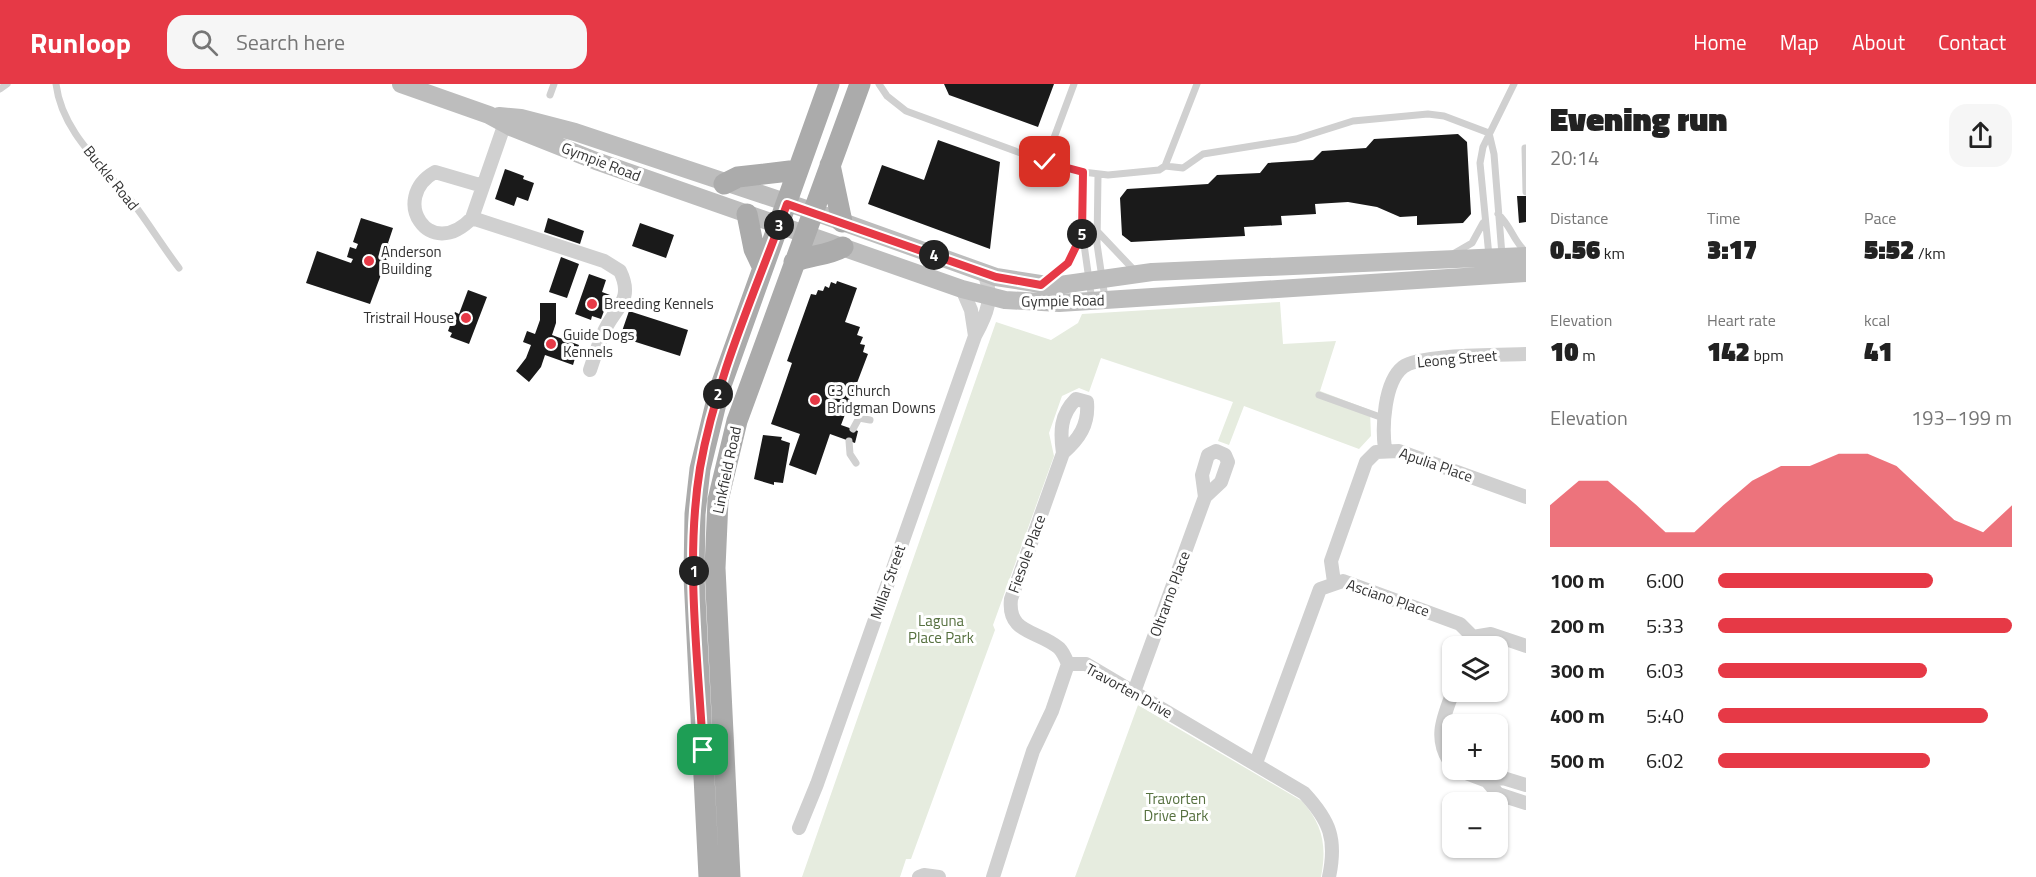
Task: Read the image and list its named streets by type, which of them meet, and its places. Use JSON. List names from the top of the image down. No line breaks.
{"streets":{"main road":["Gympie Road","Linkfield Road"],"street":["Leong Street","Apulia Place","Fiesole Place","Millar Street","Oltrarno Place","Asciano Place","Travorten Drive"],"lane":["Buckle Road"]},"crossings":[["Gympie Road","Linkfield Road"],["Gympie Road","Millar Street"],["Leong Street","Apulia Place"],["Apulia Place","Asciano Place"],["Fiesole Place","Travorten Drive"],["Oltrarno Place","Travorten Drive"],["Asciano Place","Travorten Drive"]],"parks":["Laguna Place Park","Travorten Drive Park"],"places":["Anderson Building","Breeding Kennels","Tristrail House","Guide Dogs Kennels","C3 Church Bridgman Downs"],"page":{"header":"Runloop","search":"Search here","nav":["Home","Map","About","Contact"],"heading":["Evening run","20:14"],"stats":[["Distance","0.56 km"],["Time","3:17"],["Pace","5:52 /km"],["Elevation","10 m"],["Heart rate","142 bpm"],["kcal","41"]],"pins":["3","5","4","2","1"],"chart":["Elevation","193–199 m"],"list":[{"name":"100 m","note":"6:00"},{"name":"200 m","note":"5:33"},{"name":"300 m","note":"6:03"},{"name":"400 m","note":"5:40"},{"name":"500 m","note":"6:02"}],"map_buttons":["+","−"]}}
